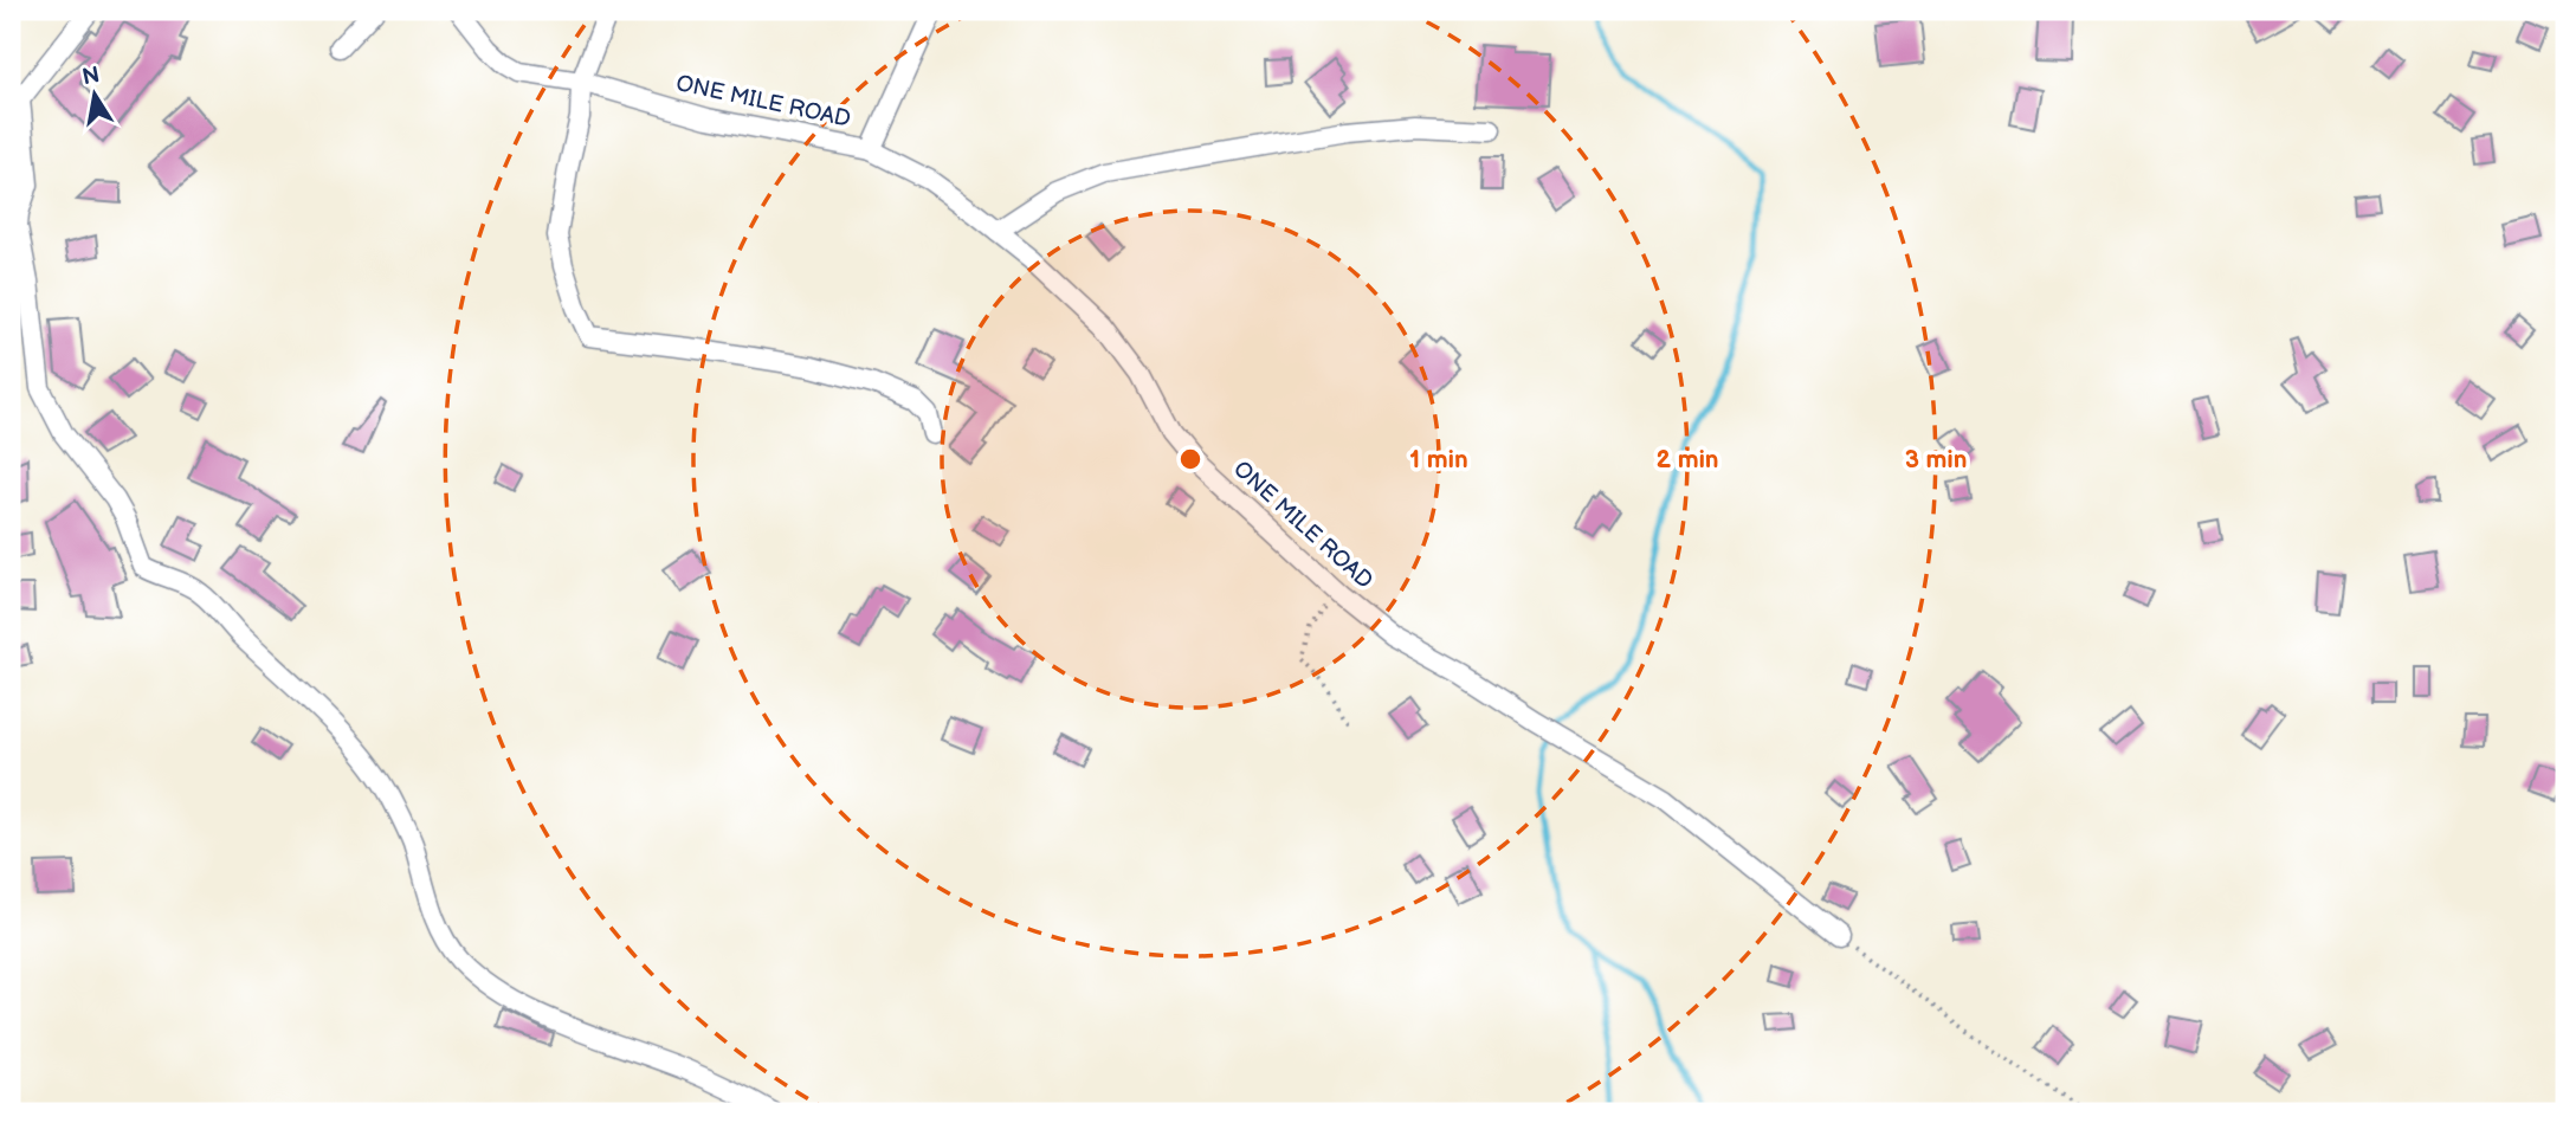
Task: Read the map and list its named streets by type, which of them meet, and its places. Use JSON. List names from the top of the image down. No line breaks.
{"streets":{"street":["ONE MILE ROAD"]},"north":"top","rings":["1 min","2 min","3 min"]}
